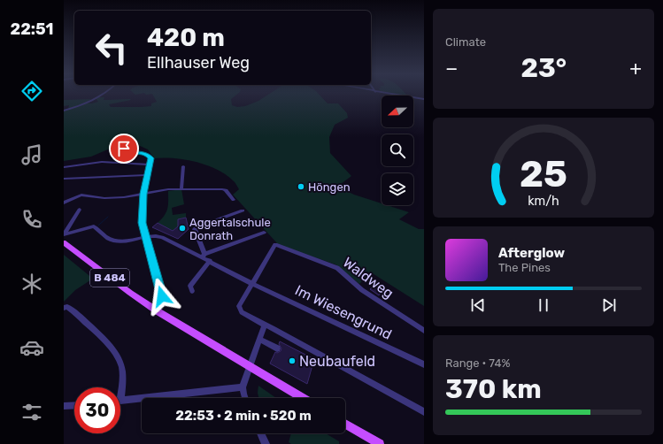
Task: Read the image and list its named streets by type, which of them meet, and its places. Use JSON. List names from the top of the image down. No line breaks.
{"streets":{"main road":["B 484"],"street":["Waldweg","Im Wiesengrund"]},"crossings":[["Waldweg","Im Wiesengrund"]],"places":["Höngen","Aggertalschule Donrath","Neubaufeld"],"north":"left","page":{"tabs":"22:51","tile":["Climate",["Range · 74%","370 km"]],"turn":["420 m","Ellhauser Weg"],"heat":["−","23°","+"],"song":["Afterglow","The Pines"],"limit":"30","trip":"22:53 · 2 min · 520 m","gauge":["25","km/h"]}}
